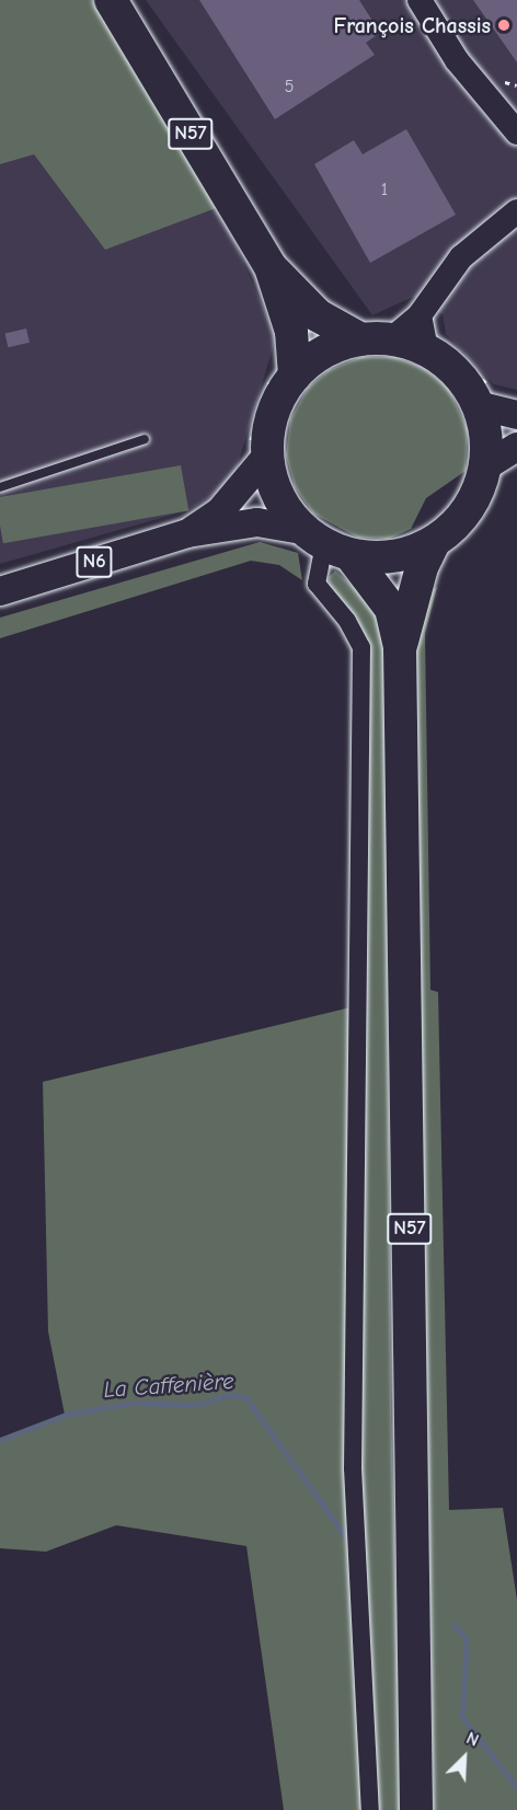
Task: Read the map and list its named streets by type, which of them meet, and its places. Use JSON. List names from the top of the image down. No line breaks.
{"streets":{"highway":["N57"],"main road":["N6"]},"crossings":[["N57","N6"]],"water":["La Caffenière"],"places":["François Chassis"],"house_numbers":["5","1"],"north":"top right"}
